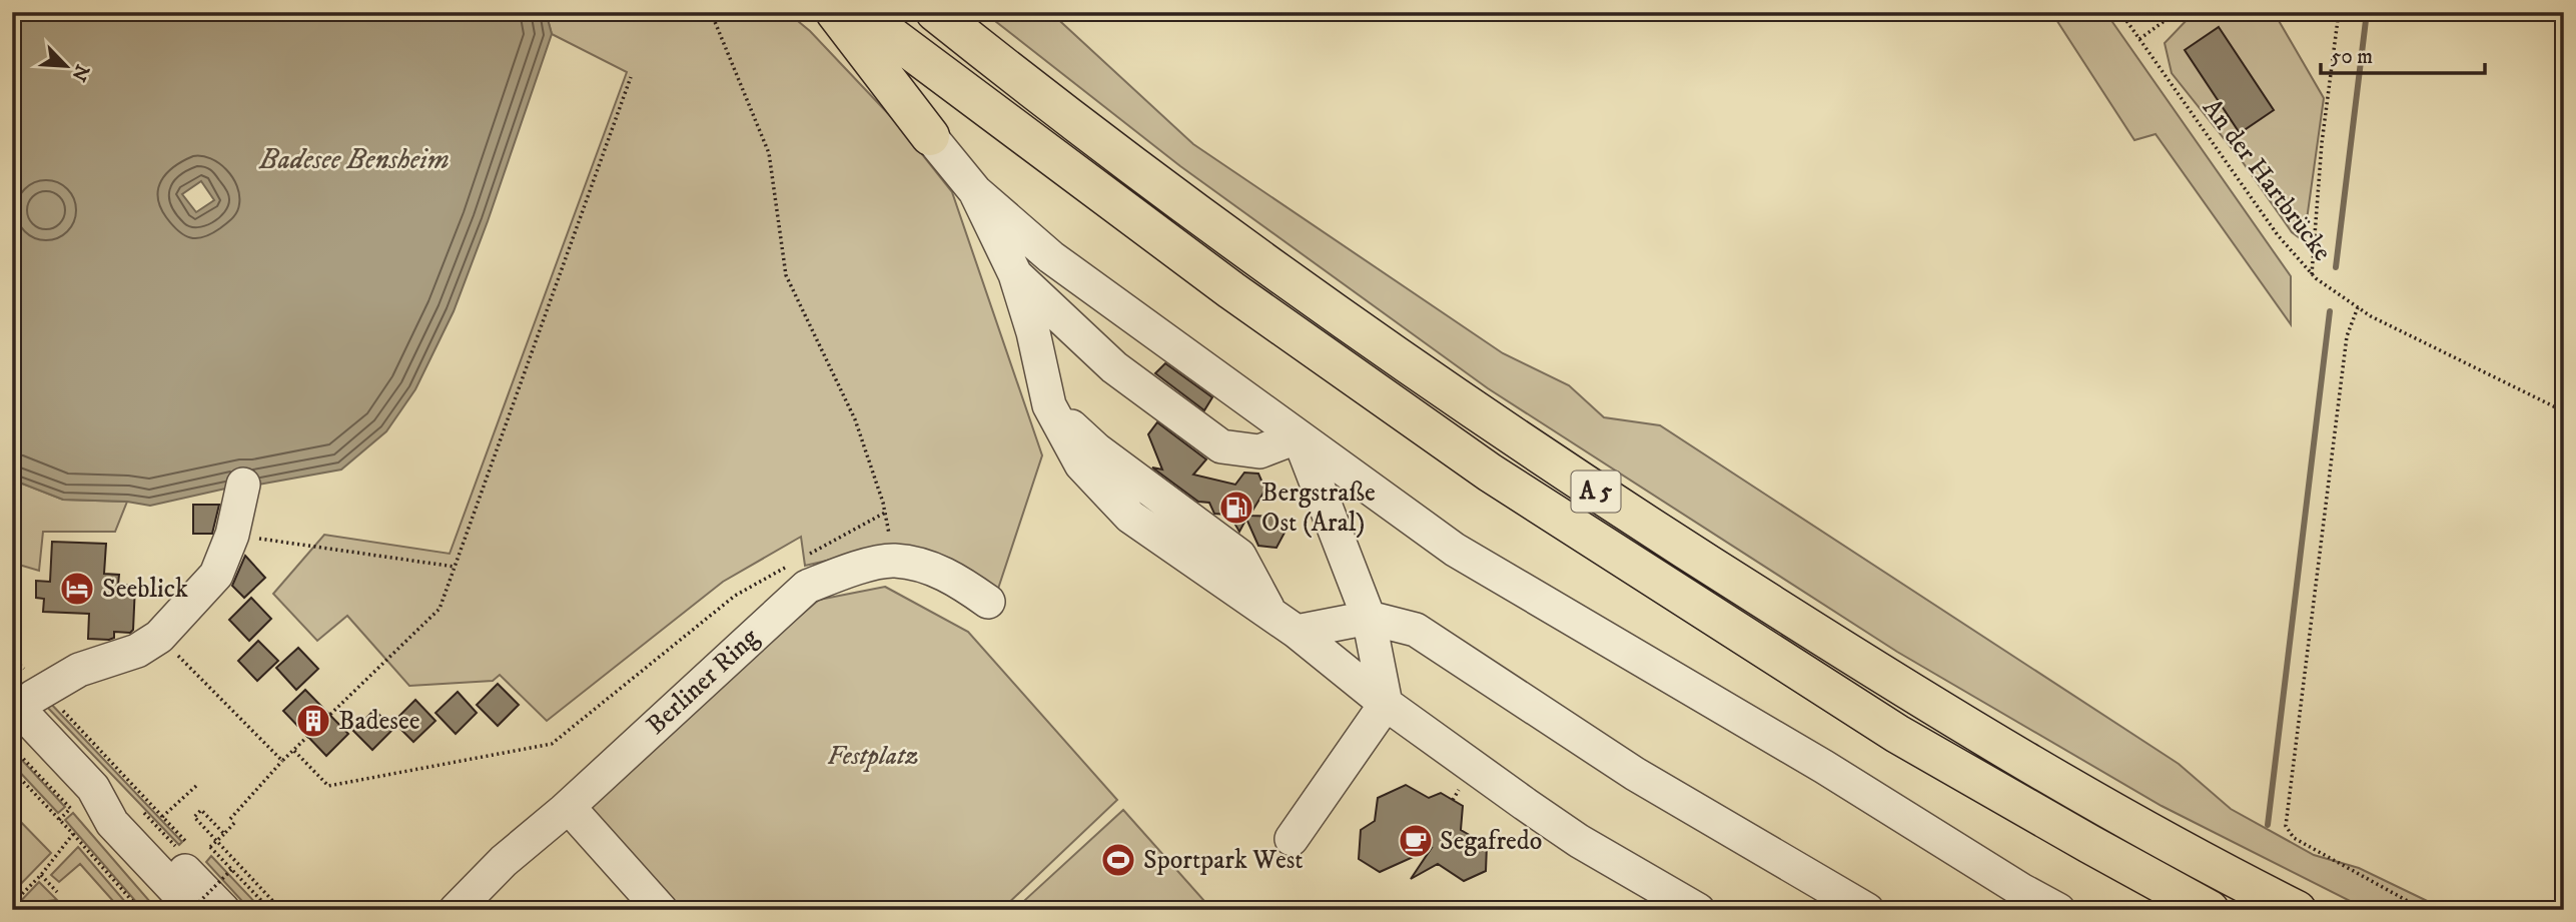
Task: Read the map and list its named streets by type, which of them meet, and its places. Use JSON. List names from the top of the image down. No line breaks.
{"streets":{"highway":["A 5"],"street":["Berliner Ring"],"path":["An der Hartbrücke"]},"water":["Badesee Bensheim"],"parks":["Festplatz"],"places":{"fuel station":["Bergstraße Ost (Aral)"],"hotel":["Seeblick"],"building":["Badesee"],"cafe":["Segafredo"],"sports":["Sportpark West"]},"scale_bar":"50 m","north":"bottom right"}
